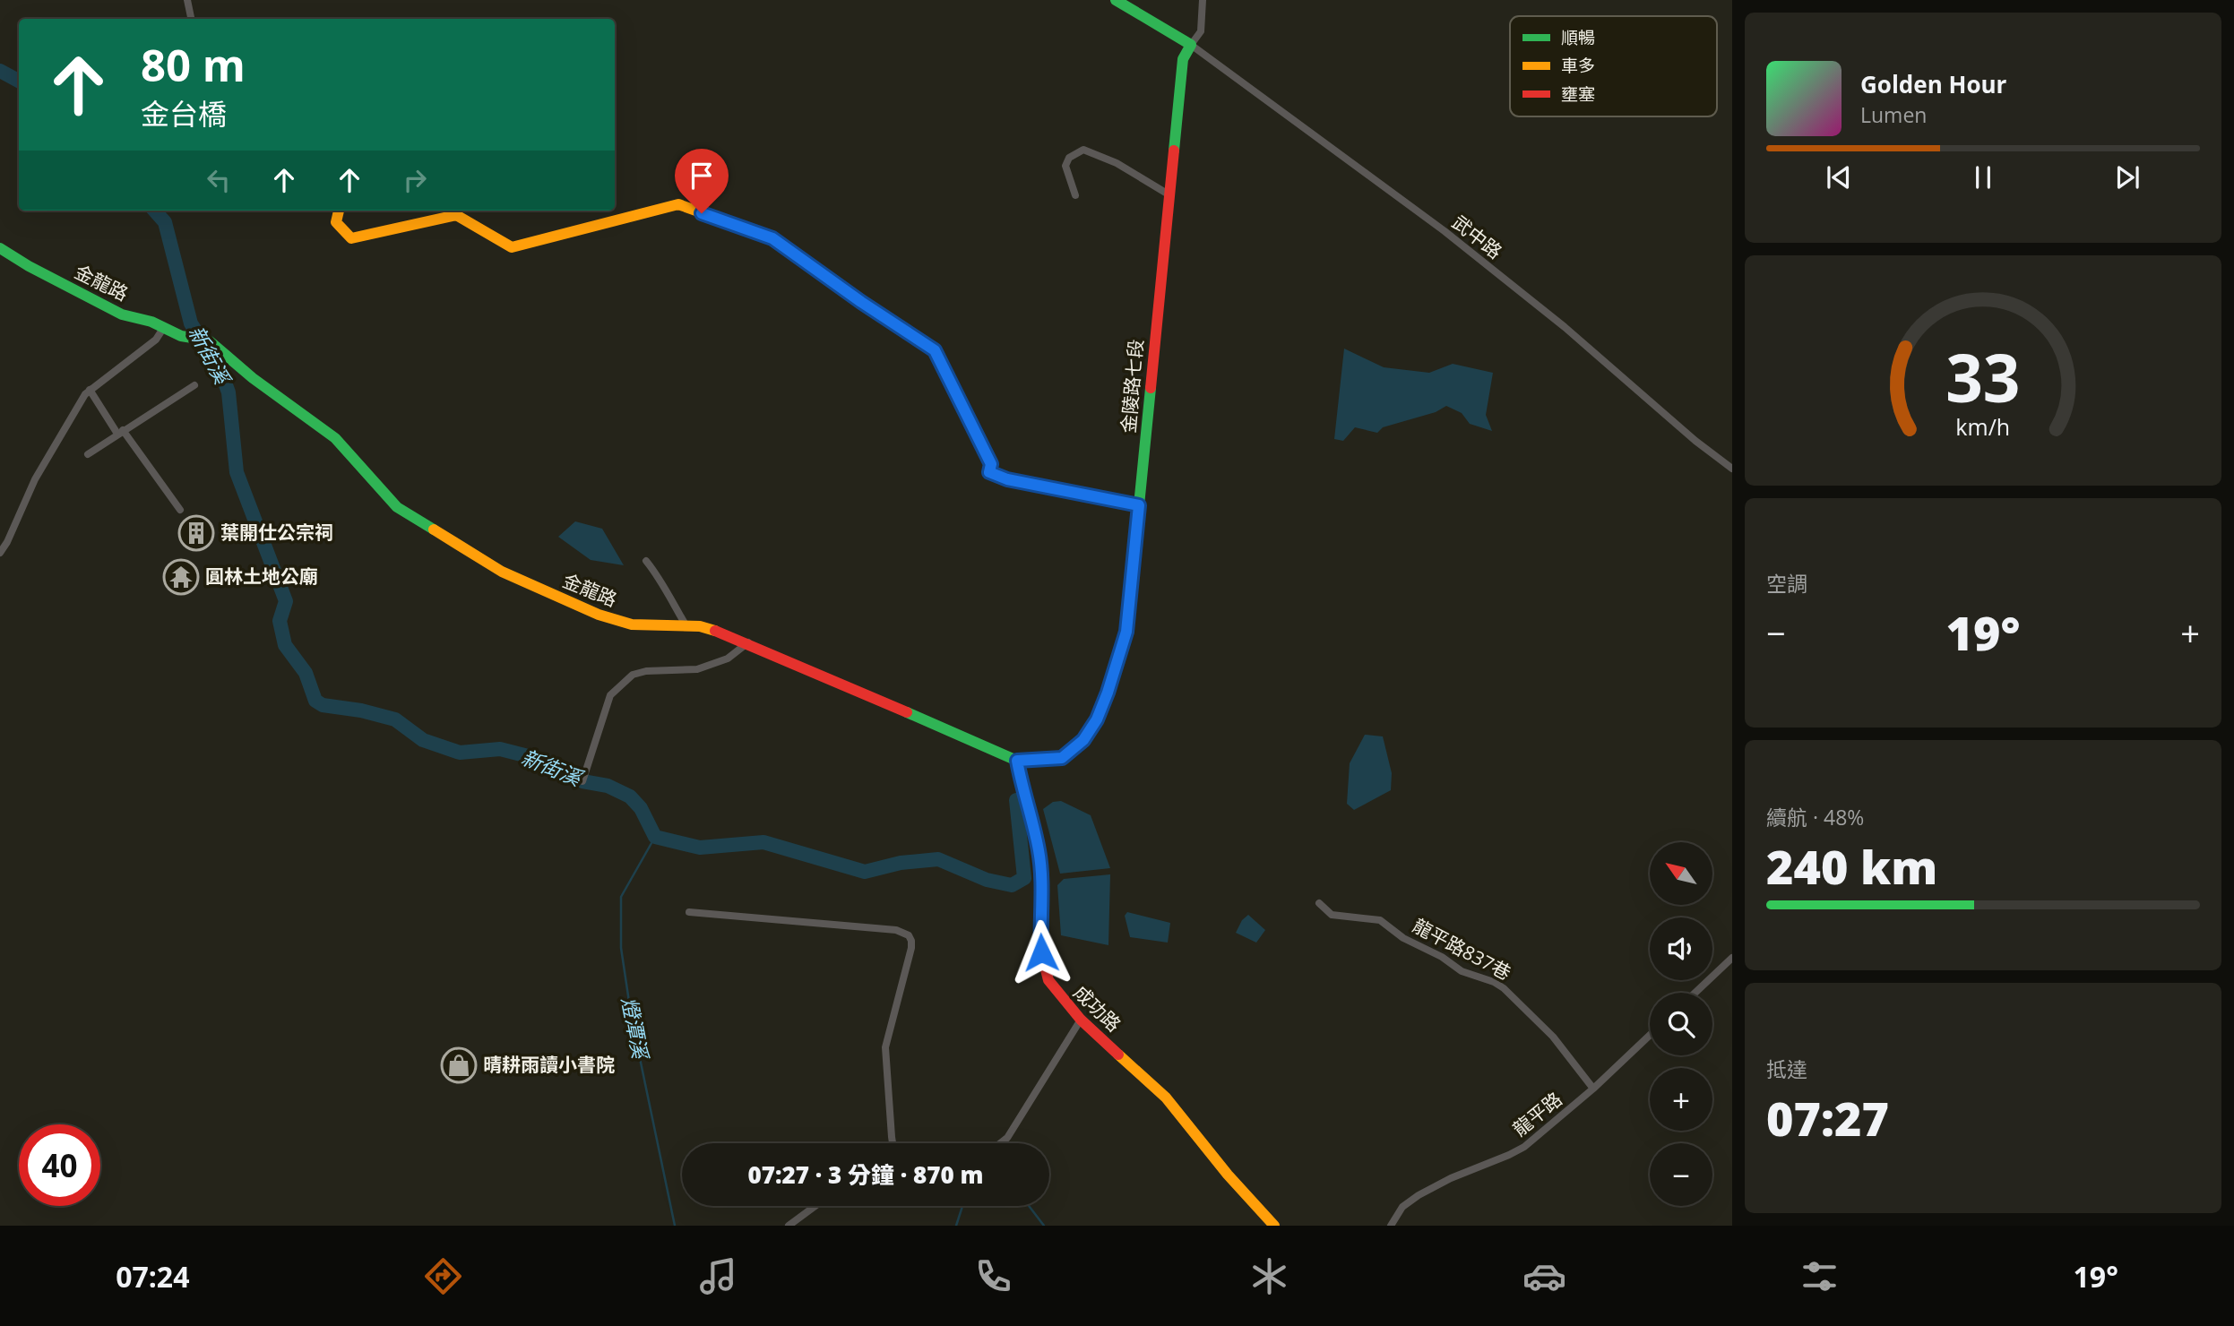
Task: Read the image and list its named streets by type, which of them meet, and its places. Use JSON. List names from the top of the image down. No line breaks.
{"streets":{"street":["武中路","金龍路","金陵路七段","龍平路837巷","成功路","龍平路"]},"crossings":[["武中路","金陵路七段"],["金龍路","金陵路七段"],["金龍路","成功路"],["金陵路七段","成功路"],["龍平路837巷","龍平路"]],"water":["新街溪","燈潭溪"],"places":{"building":["葉開仕公宗祠"],"temple":["圓林土地公廟"],"shop":["晴耕雨讀小書院"]},"legend":["順暢","車多","壅塞"],"north":"top left","page":{"turn":["80 m","金台橋"],"song":["Golden Hour","Lumen"],"tile":["空調",["續航 · 48%","240 km"],["抵達","07:27"]],"heat":["−","19°","+"],"map_buttons":["+","−"],"limit":"40","trip":"07:27 · 3 分鐘 · 870 m","tabs":["07:24","19°"],"gauge":["33","km/h"]}}
